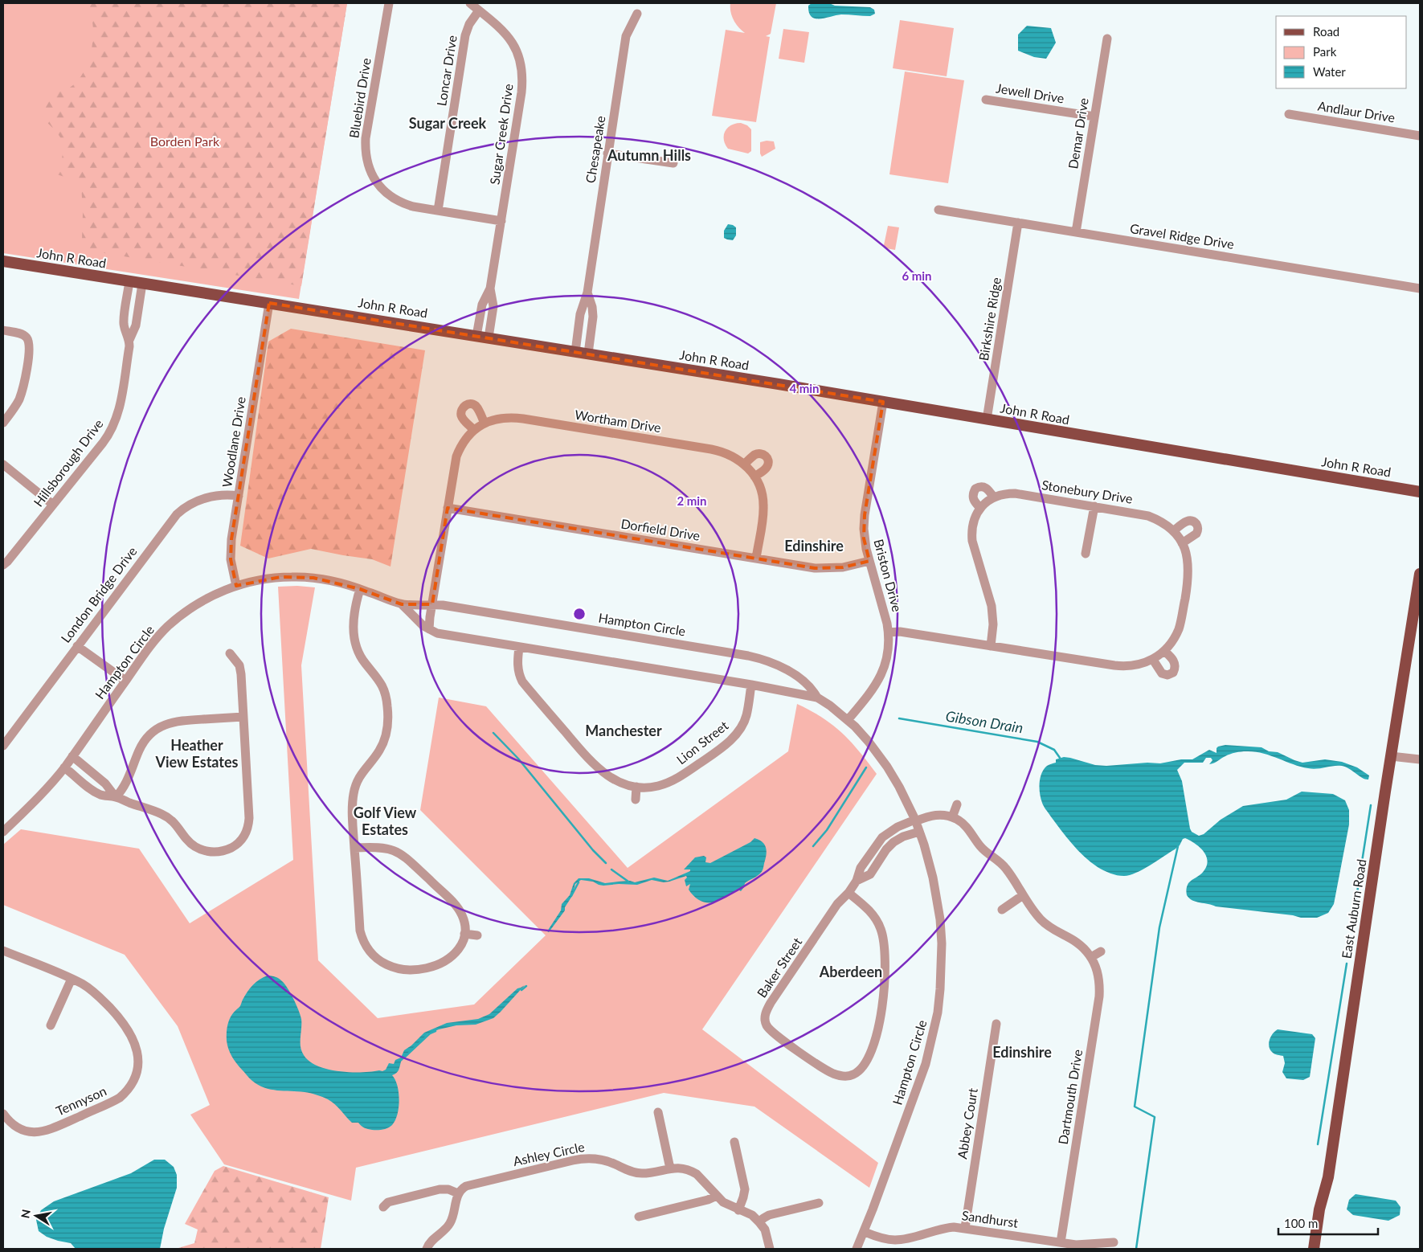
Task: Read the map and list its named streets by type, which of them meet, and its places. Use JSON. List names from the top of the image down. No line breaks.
{"streets":{"main road":["John R Road","East Auburn Road"],"street":["Loncar Drive","Jewell Drive","Bluebird Drive","Andlaur Drive","Demar Drive","Sugar Creek Drive","Chesapeake","Gravel Ridge Drive","Birkshire Ridge","Wortham Drive","Woodlane Drive","Hillsborough Drive","Stonebury Drive","Dorfield Drive","Briston Drive","London Bridge Drive","Hampton Circle","Lion Street","Baker Street","Dartmouth Drive","Tennyson","Abbey Court","Ashley Circle","Sandhurst"]},"crossings":[["Loncar Drive","Bluebird Drive"],["Loncar Drive","Sugar Creek Drive"],["Jewell Drive","Demar Drive"],["Bluebird Drive","Sugar Creek Drive"],["Demar Drive","Gravel Ridge Drive"],["Sugar Creek Drive","John R Road"],["Chesapeake","John R Road"],["Gravel Ridge Drive","Birkshire Ridge"],["John R Road","Birkshire Ridge"],["John R Road","Woodlane Drive"],["John R Road","Hillsborough Drive"],["John R Road","Briston Drive"],["Wortham Drive","Dorfield Drive"],["Wortham Drive","Hampton Circle"],["Woodlane Drive","London Bridge Drive"],["Woodlane Drive","Hampton Circle"],["Stonebury Drive","Briston Drive"],["Dorfield Drive","Briston Drive"],["Briston Drive","Hampton Circle"],["Hampton Circle","Lion Street"],["Hampton Circle","Baker Street"],["Hampton Circle","Sandhurst"],["Dartmouth Drive","Sandhurst"],["Abbey Court","Sandhurst"]],"districts":["Sugar Creek","Autumn Hills","Edinshire","Manchester","Heather View Estates","Golf View Estates","Aberdeen","Edinshire"],"water":["Gibson Drain"],"parks":["Borden Park"],"legend":["Road","Park","Water"],"scale_bar":"100 m","north":"left","rings":["6 min","4 min","2 min"]}
